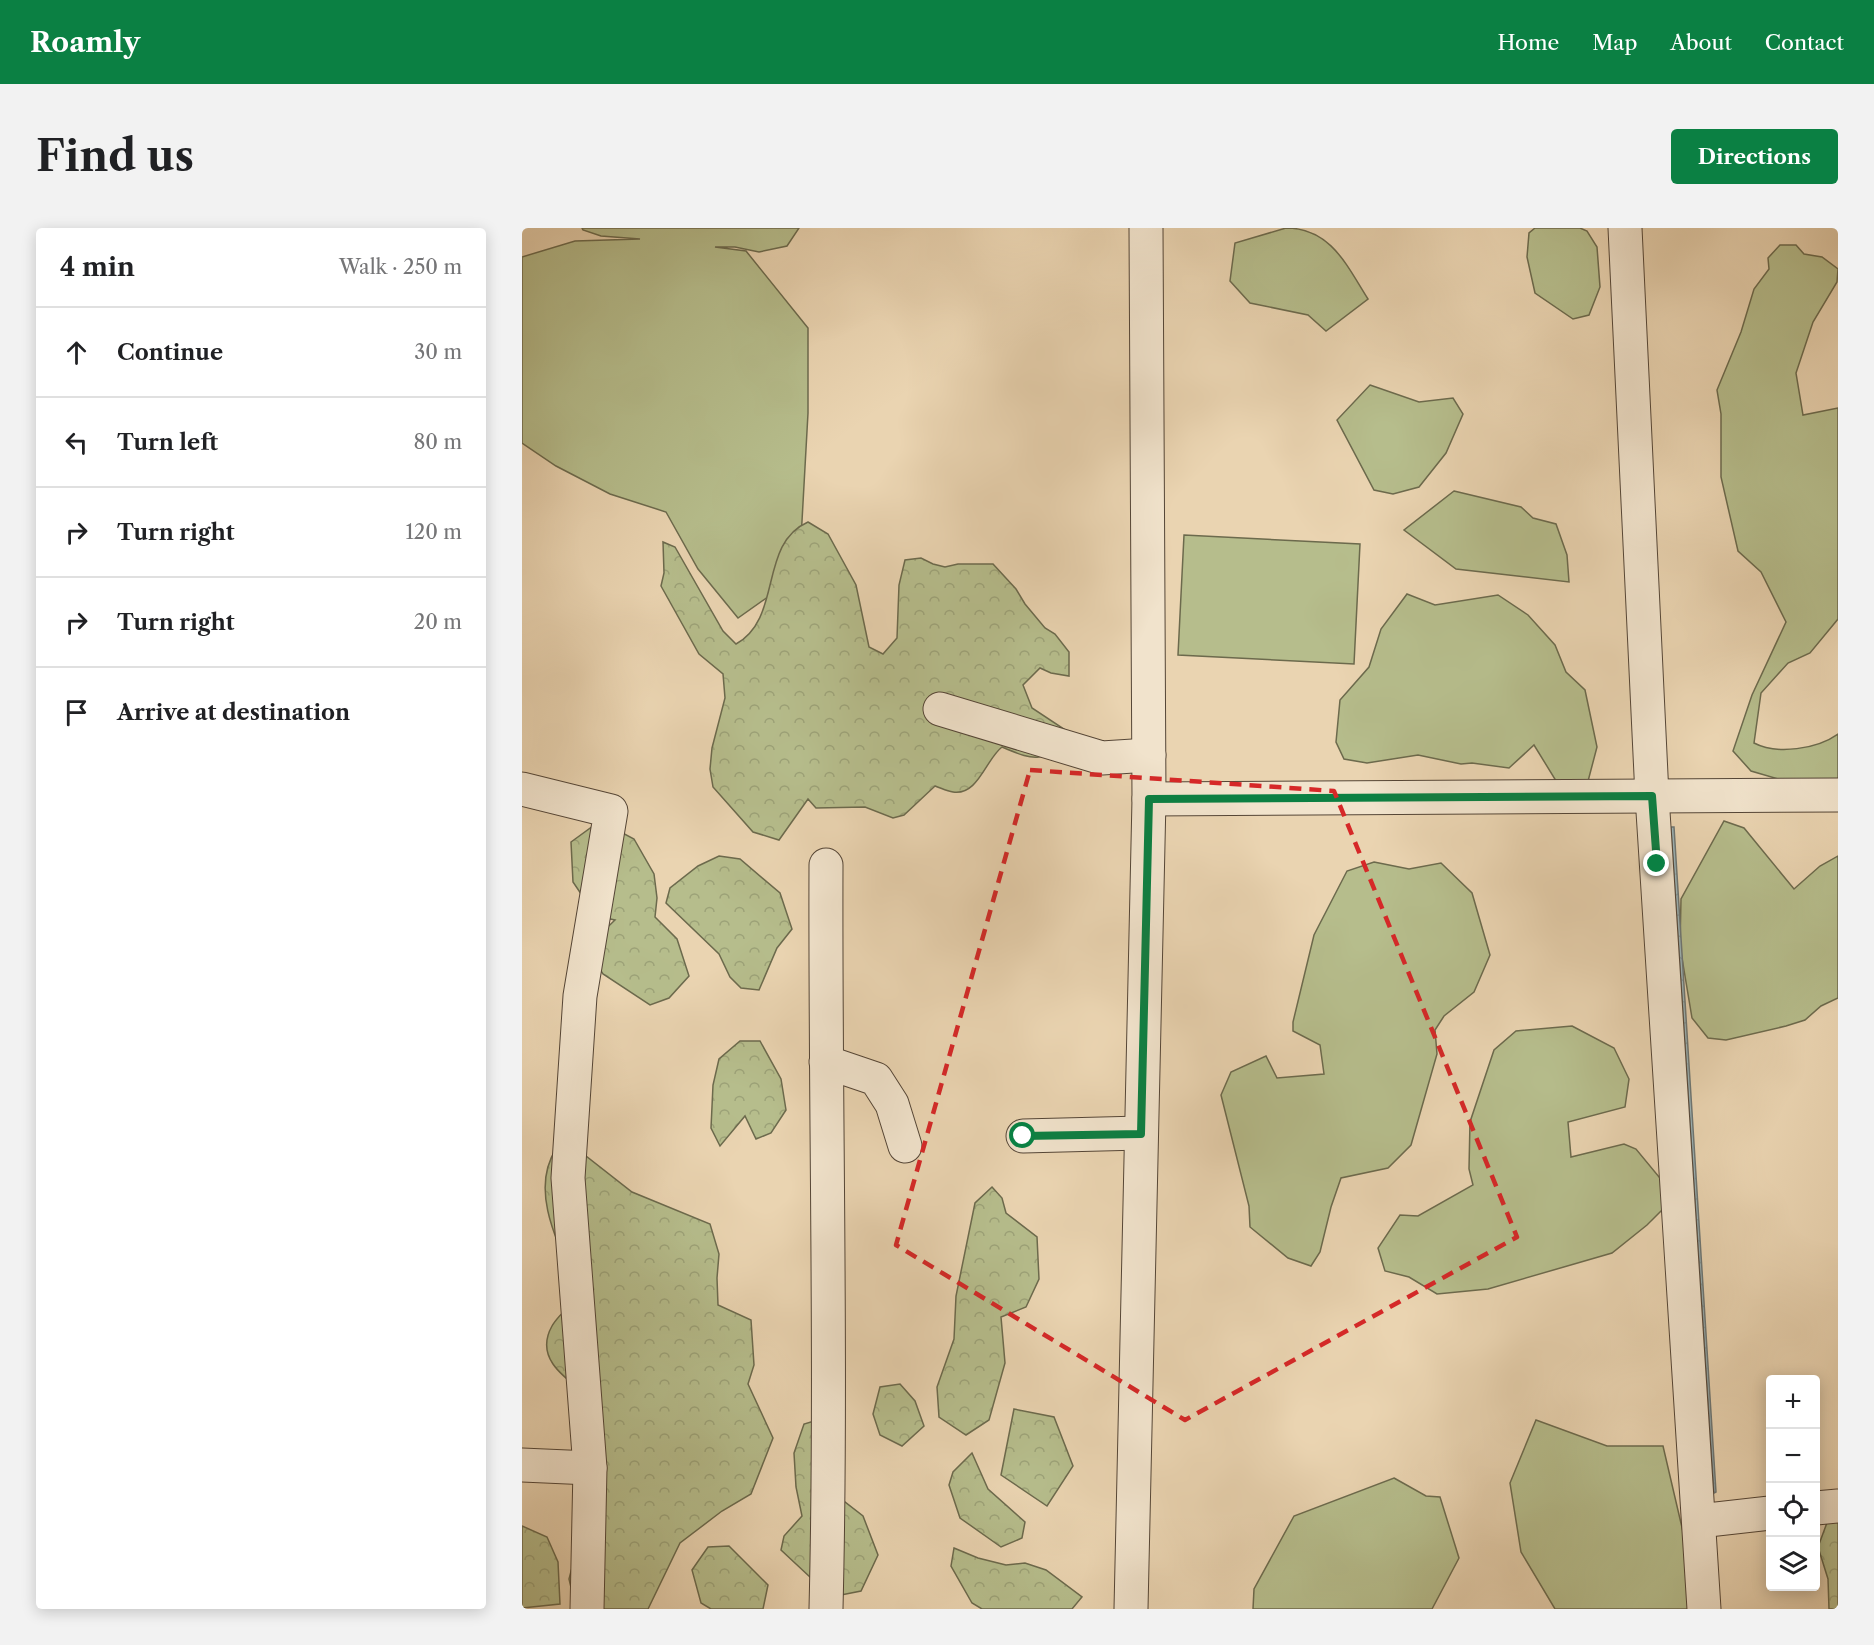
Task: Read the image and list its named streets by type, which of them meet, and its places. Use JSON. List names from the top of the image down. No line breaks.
{"page":{"header":"Roamly","nav":["Home","Map","About","Contact"],"buttons":"Directions","title":"Find us","heading":["4 min","Walk · 250 m"],"list":[["Continue","30 m"],["Turn left","80 m"],["Turn right","120 m"],["Turn right","20 m"],"Arrive at destination"],"map_buttons":["+","−"]}}
